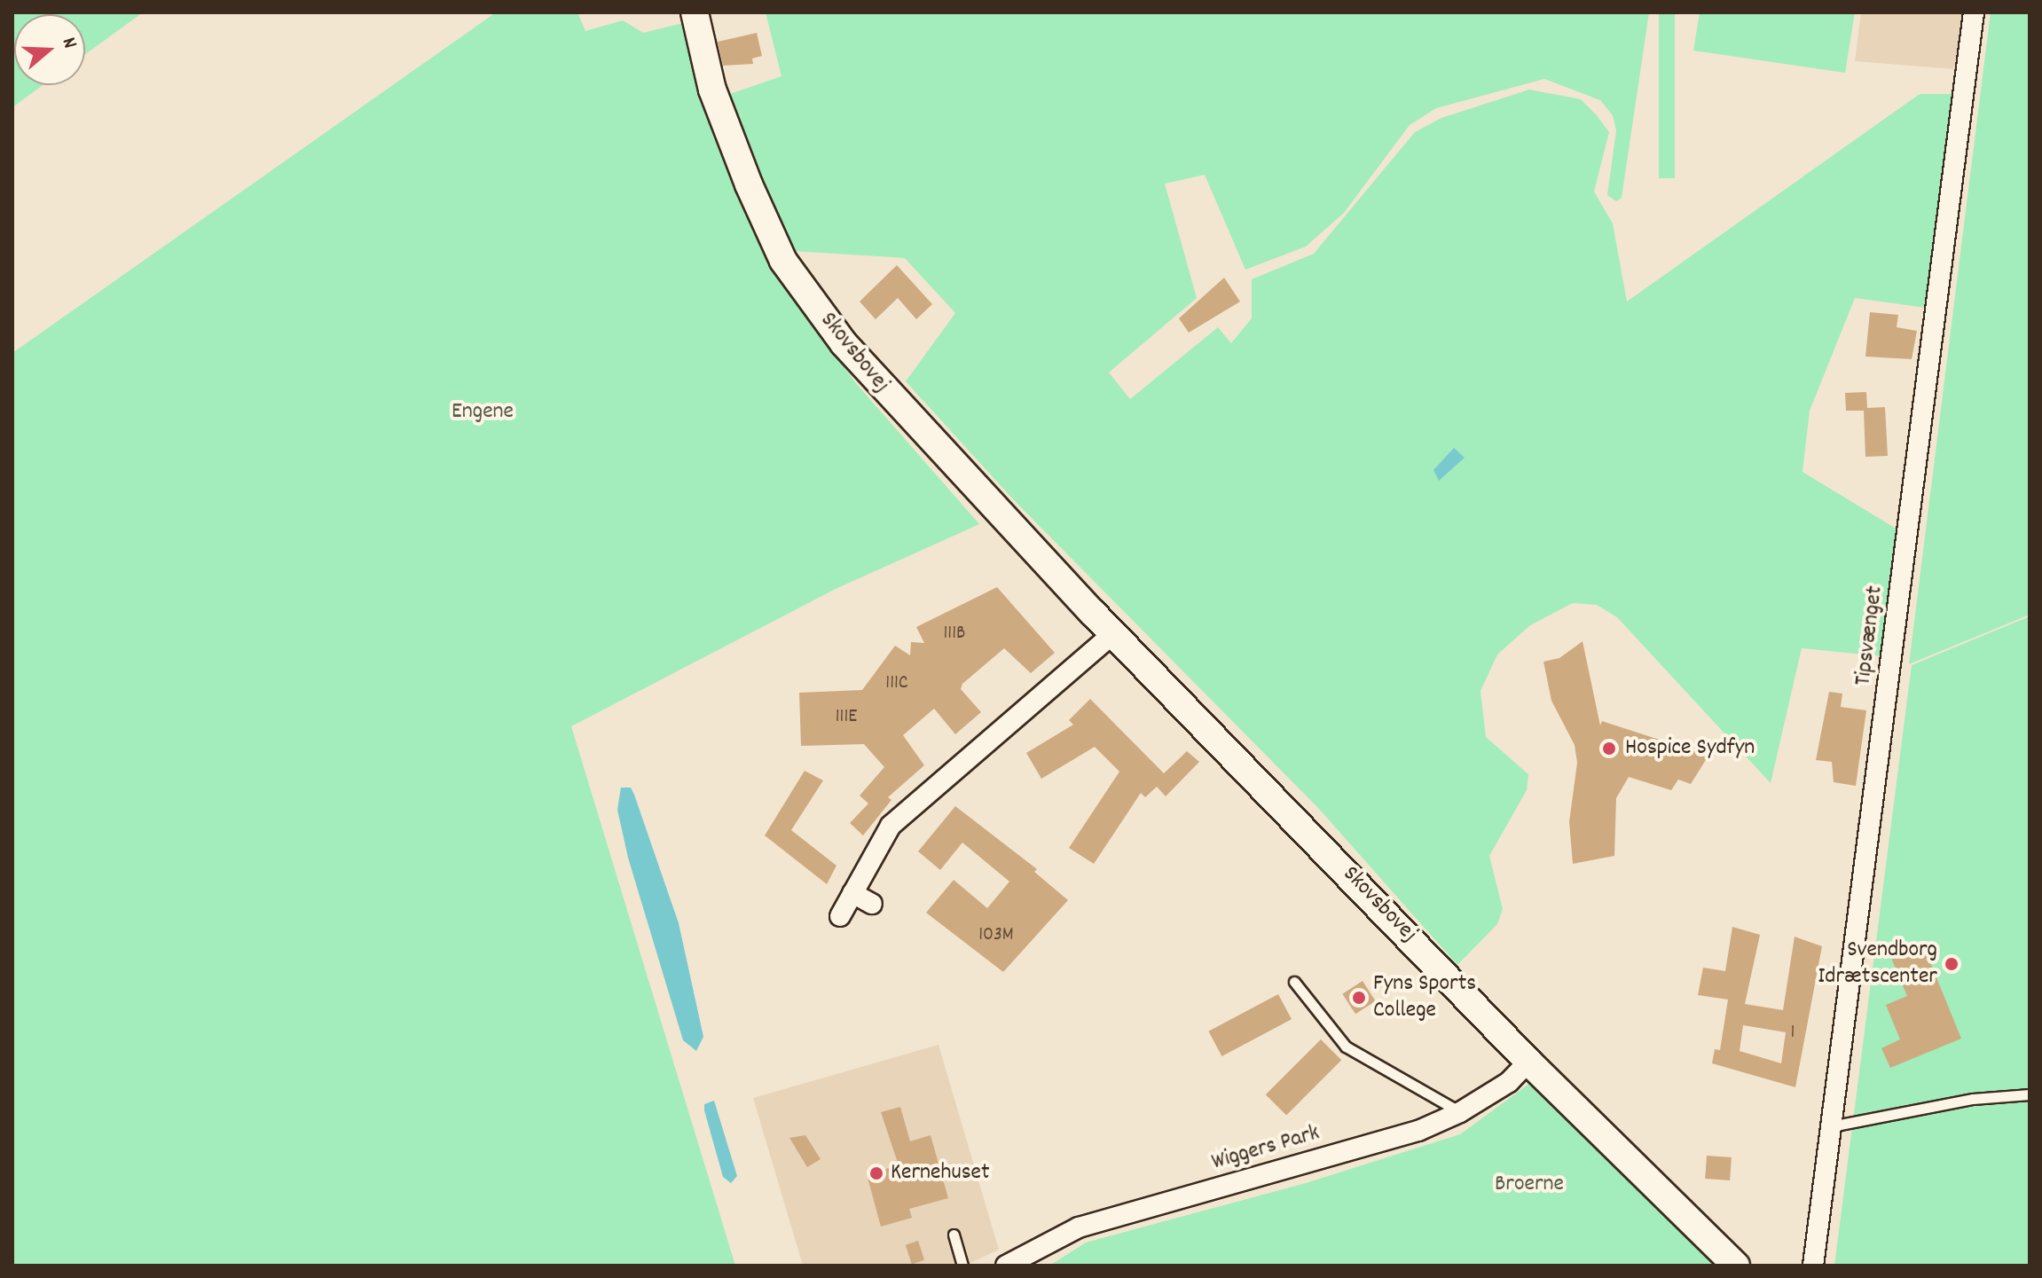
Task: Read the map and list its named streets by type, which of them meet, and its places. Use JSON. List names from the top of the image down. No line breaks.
{"streets":{"street":["Skovsbovej","Tipsvænget","Wiggers Park"]},"crossings":[["Skovsbovej","Wiggers Park"]],"parks":["Engene","Broerne"],"places":["Hospice Sydfyn","Svendborg Idrætscenter","Fyns Sports College","Kernehuset"],"house_numbers":["111B","111C","111E","103M","1"],"north":"right"}
